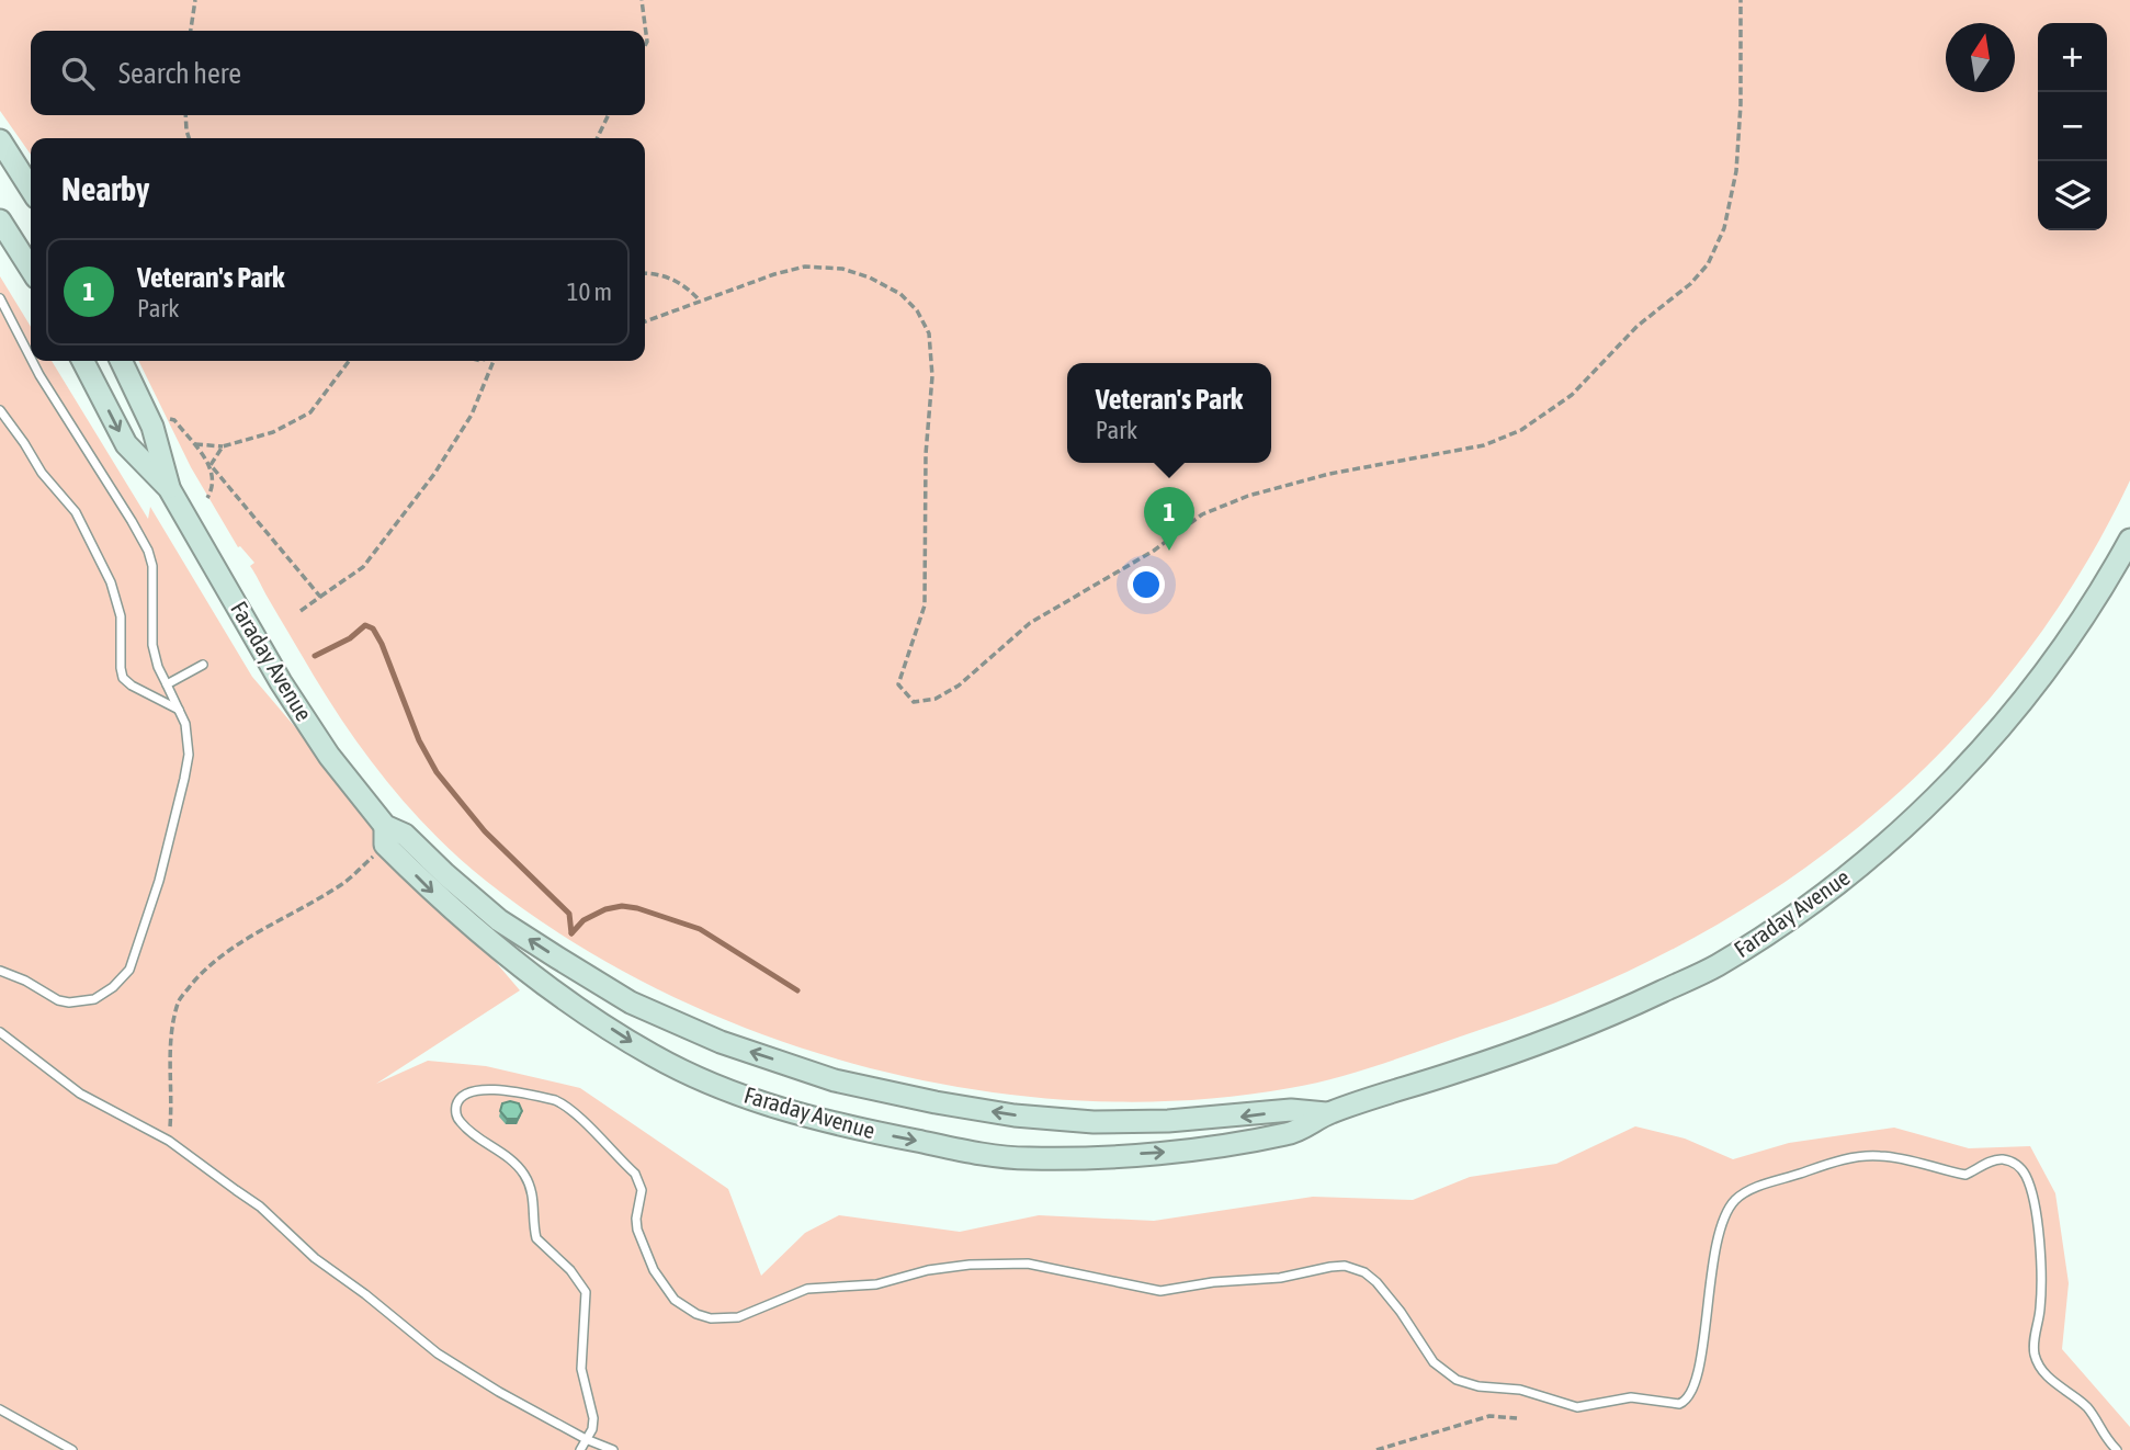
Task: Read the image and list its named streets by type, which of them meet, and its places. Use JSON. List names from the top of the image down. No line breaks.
{"streets":{"main road":["Faraday Avenue"]},"north":"top","page":{"map_buttons":["+","−"],"search":"Search here","heading":"Nearby","list":[{"mark":"1","name":"Veteran's Park","note":"Park","value":"10 m"}],"popup":["Veteran's Park","Park"],"pins":"1"}}
